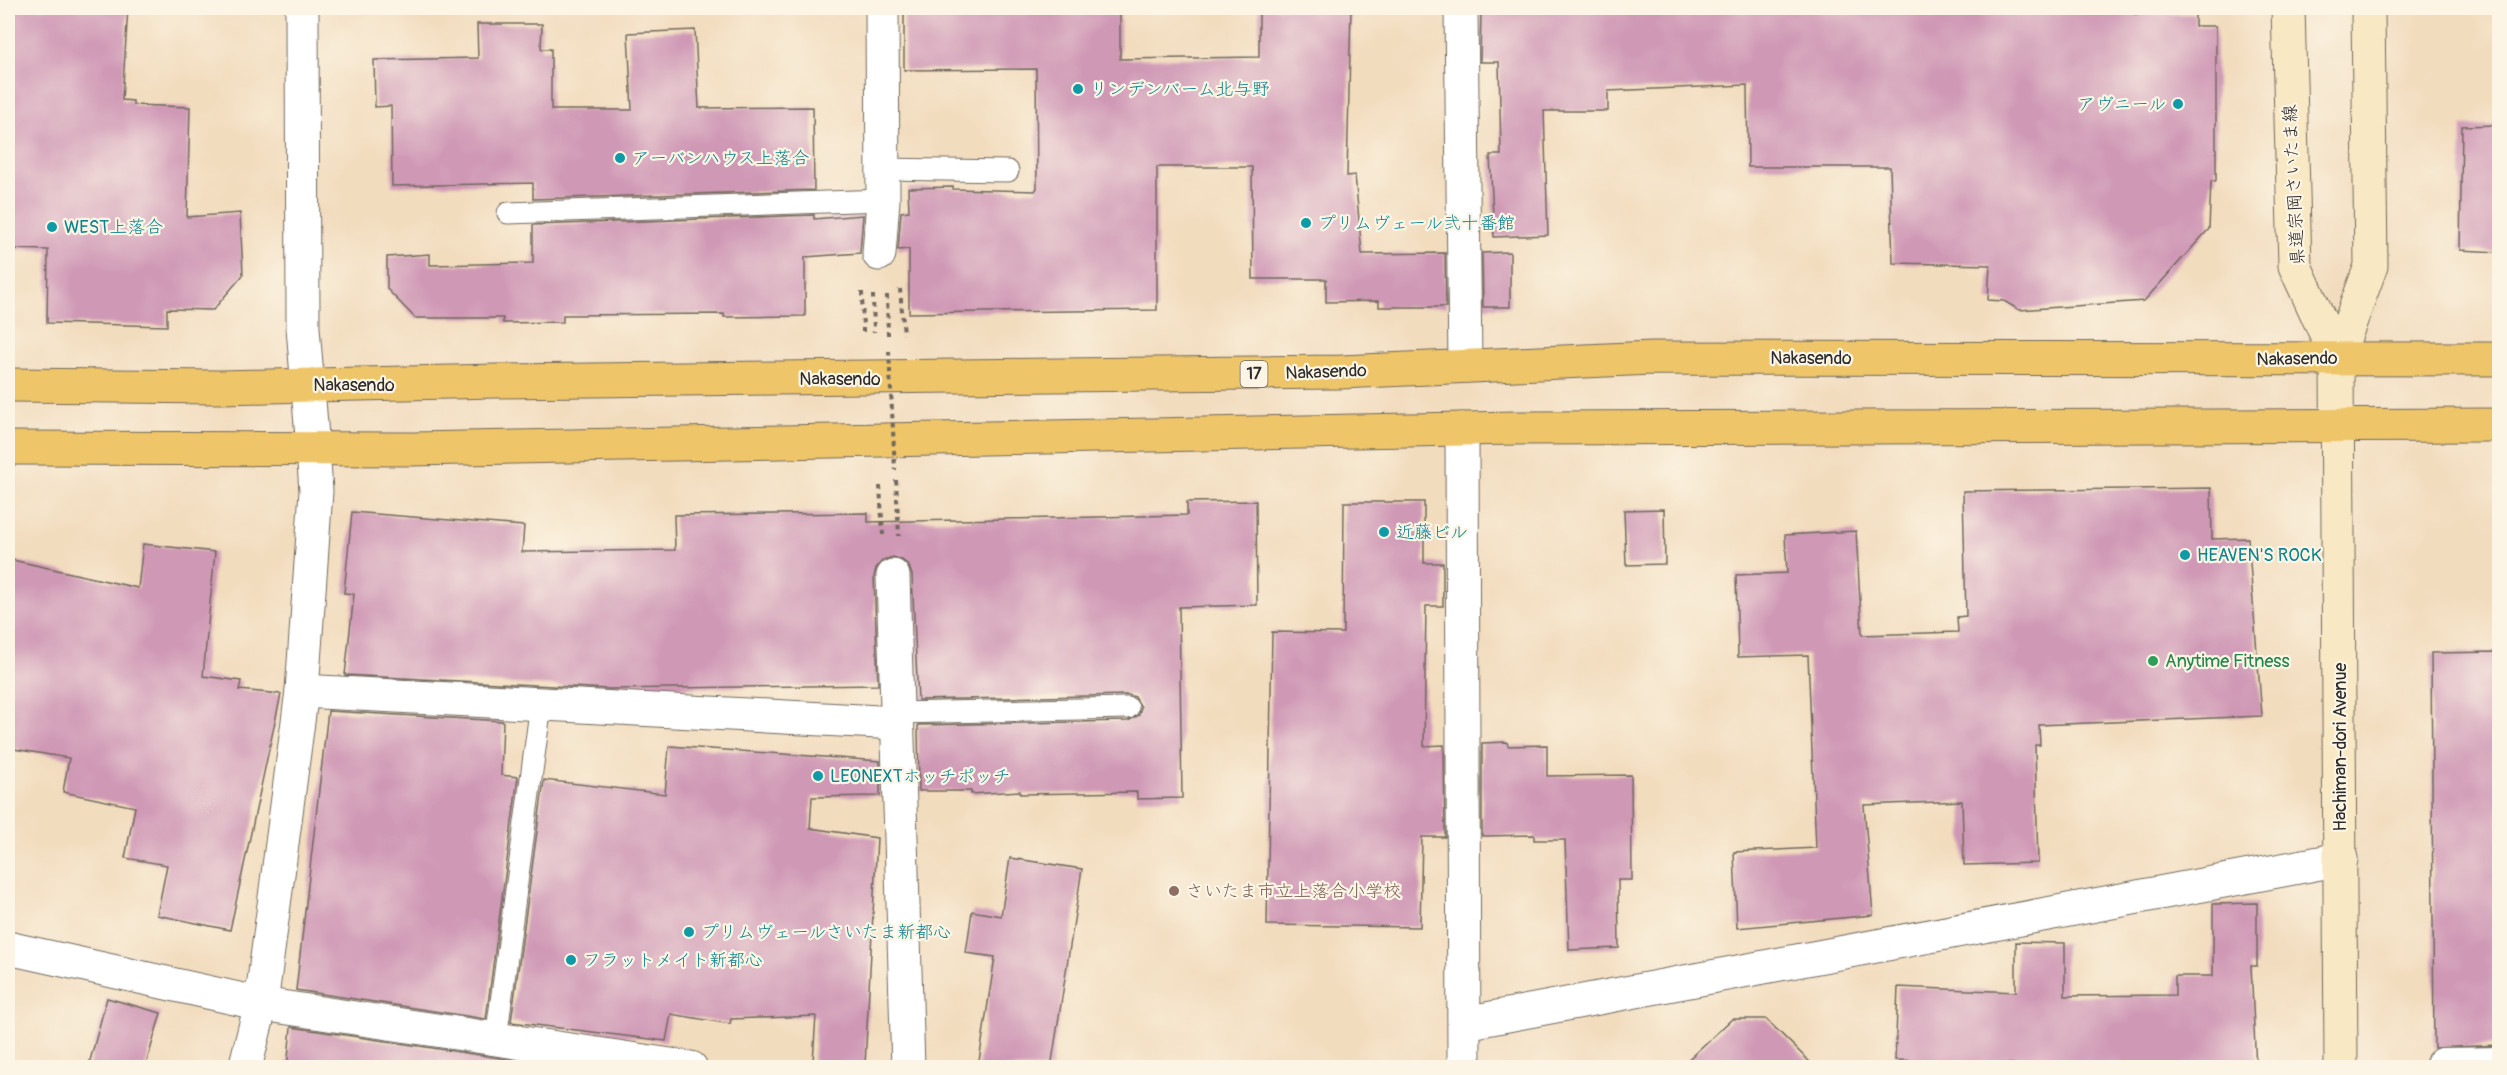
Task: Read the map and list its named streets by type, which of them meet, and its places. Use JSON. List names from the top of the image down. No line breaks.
{"streets":{"highway":["Nakasendo","17"],"main road":["県道宗岡さいたま線","Hachiman-dori Avenue"]},"crossings":[["県道宗岡さいたま線","Nakasendo"],["県道宗岡さいたま線","Hachiman-dori Avenue"],["Nakasendo","Hachiman-dori Avenue"]],"places":["リンデンバーム北与野","アヴニール","アーバンハウス上落合","プリムヴェール弐十番館","WEST上落合","近藤ビル","HEAVEN'S ROCK","Anytime Fitness","LEONEXTホッチポッチ","さいたま市立上落合小学校","プリムヴェールさいたま新都心","フラットメイト新都心"]}
